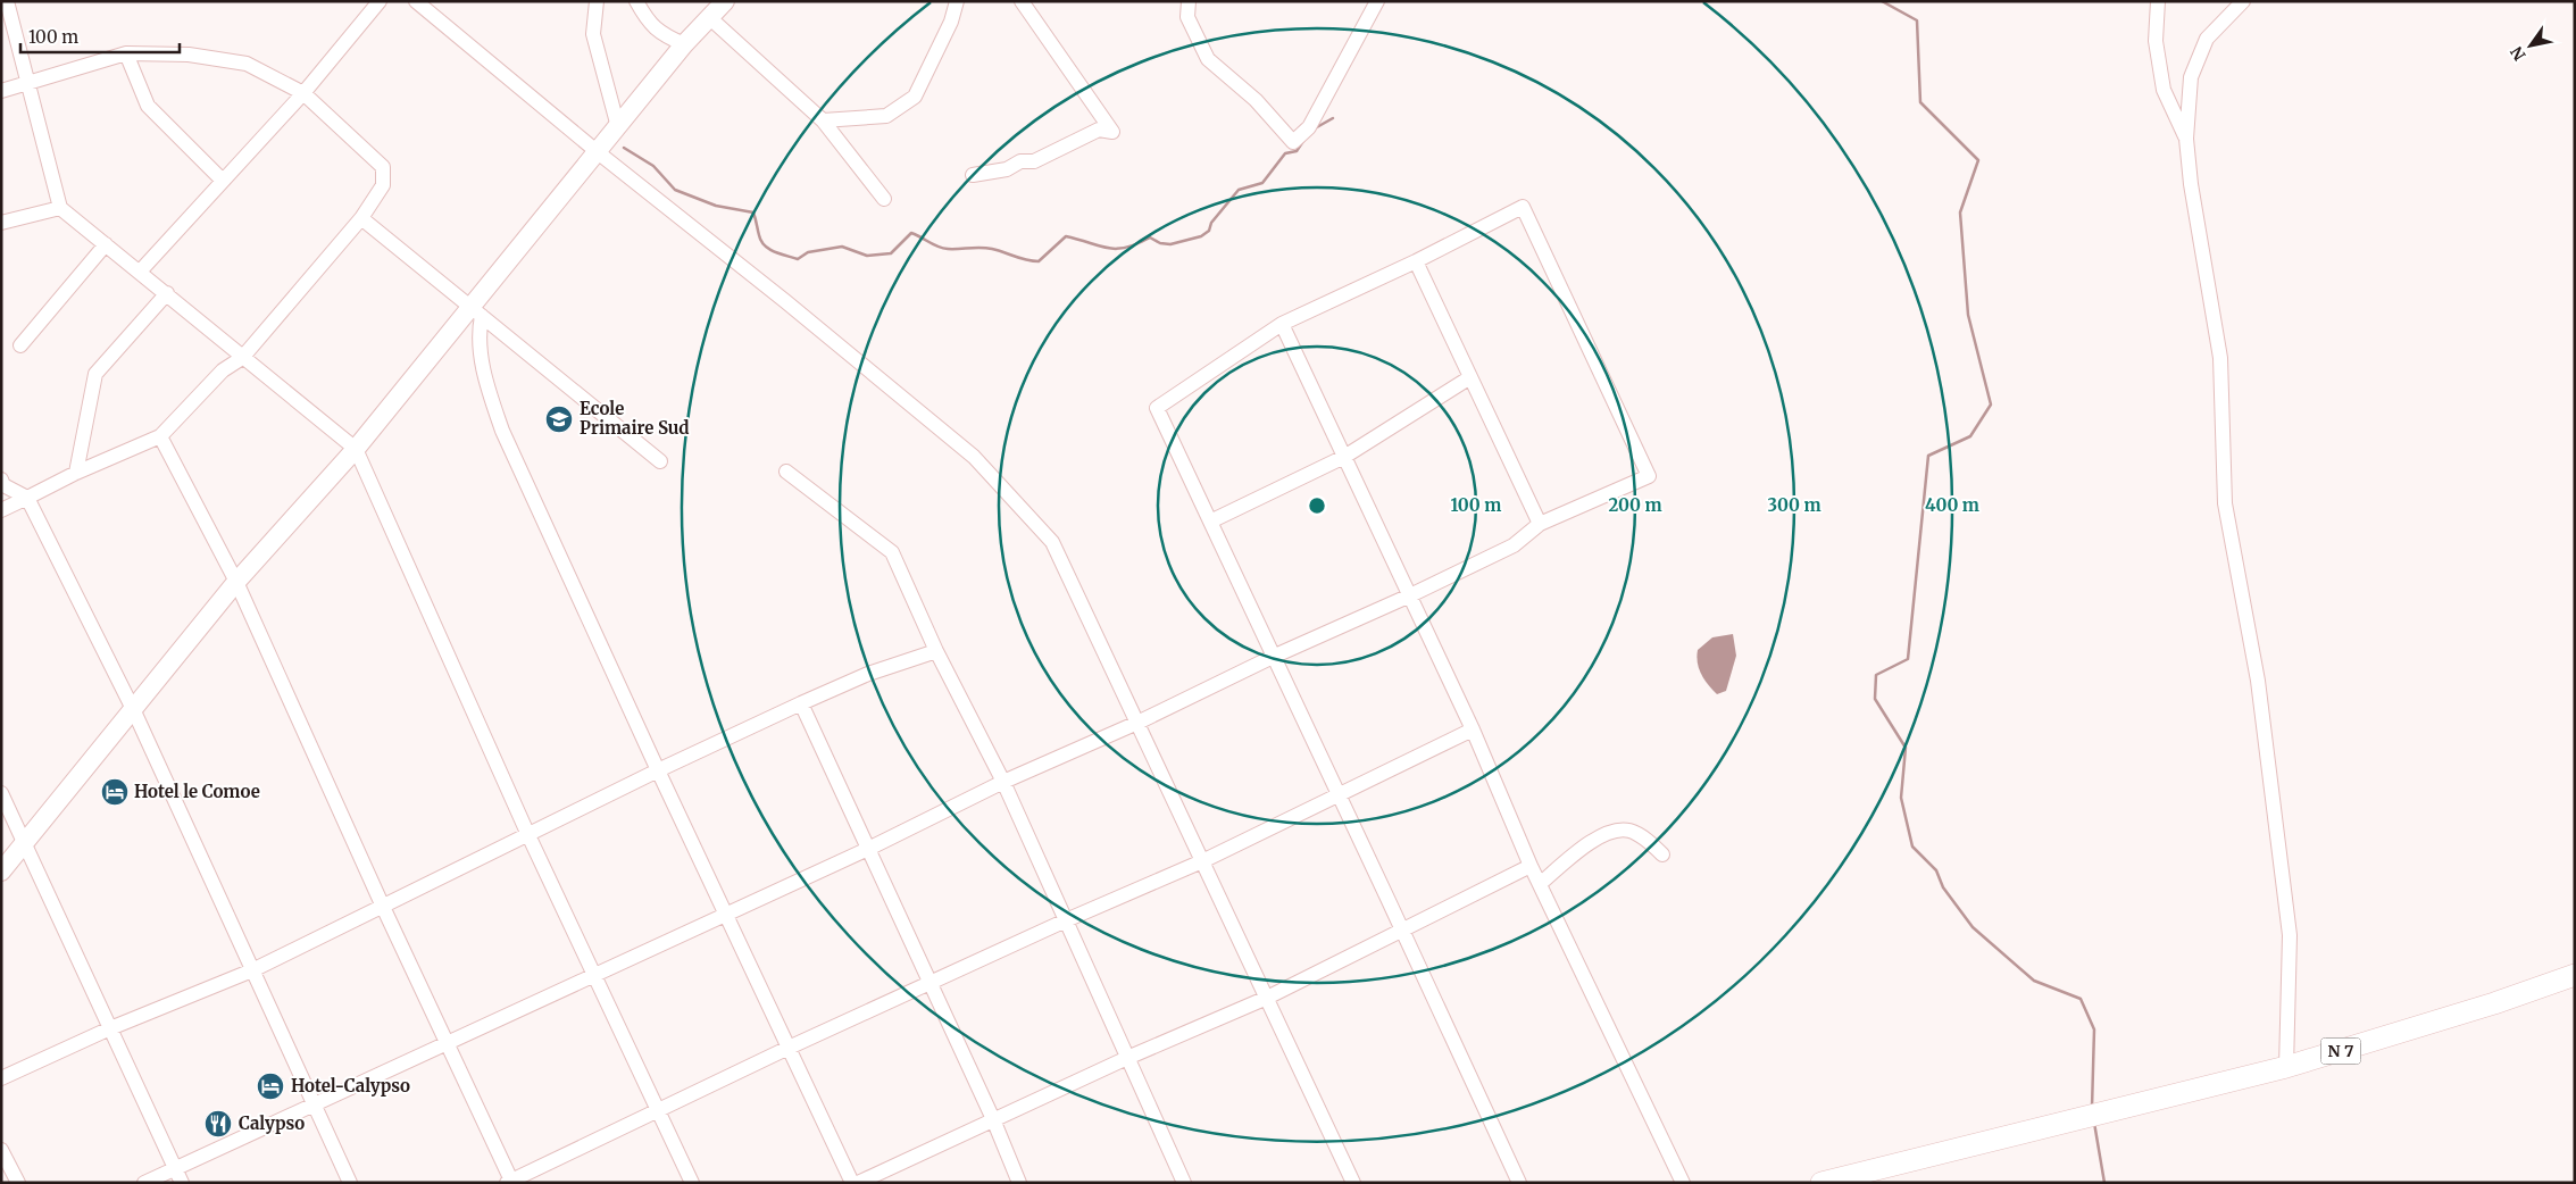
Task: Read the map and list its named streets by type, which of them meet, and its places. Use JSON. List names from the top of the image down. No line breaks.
{"streets":{"highway":["N 7"]},"places":{"school or university":["Ecole Primaire Sud"],"hotel":["Hotel le Comoe","Hotel-Calypso"],"restaurant":["Calypso"]},"scale_bar":"100 m","north":"bottom left","rings":["100 m","200 m","300 m","400 m"]}
